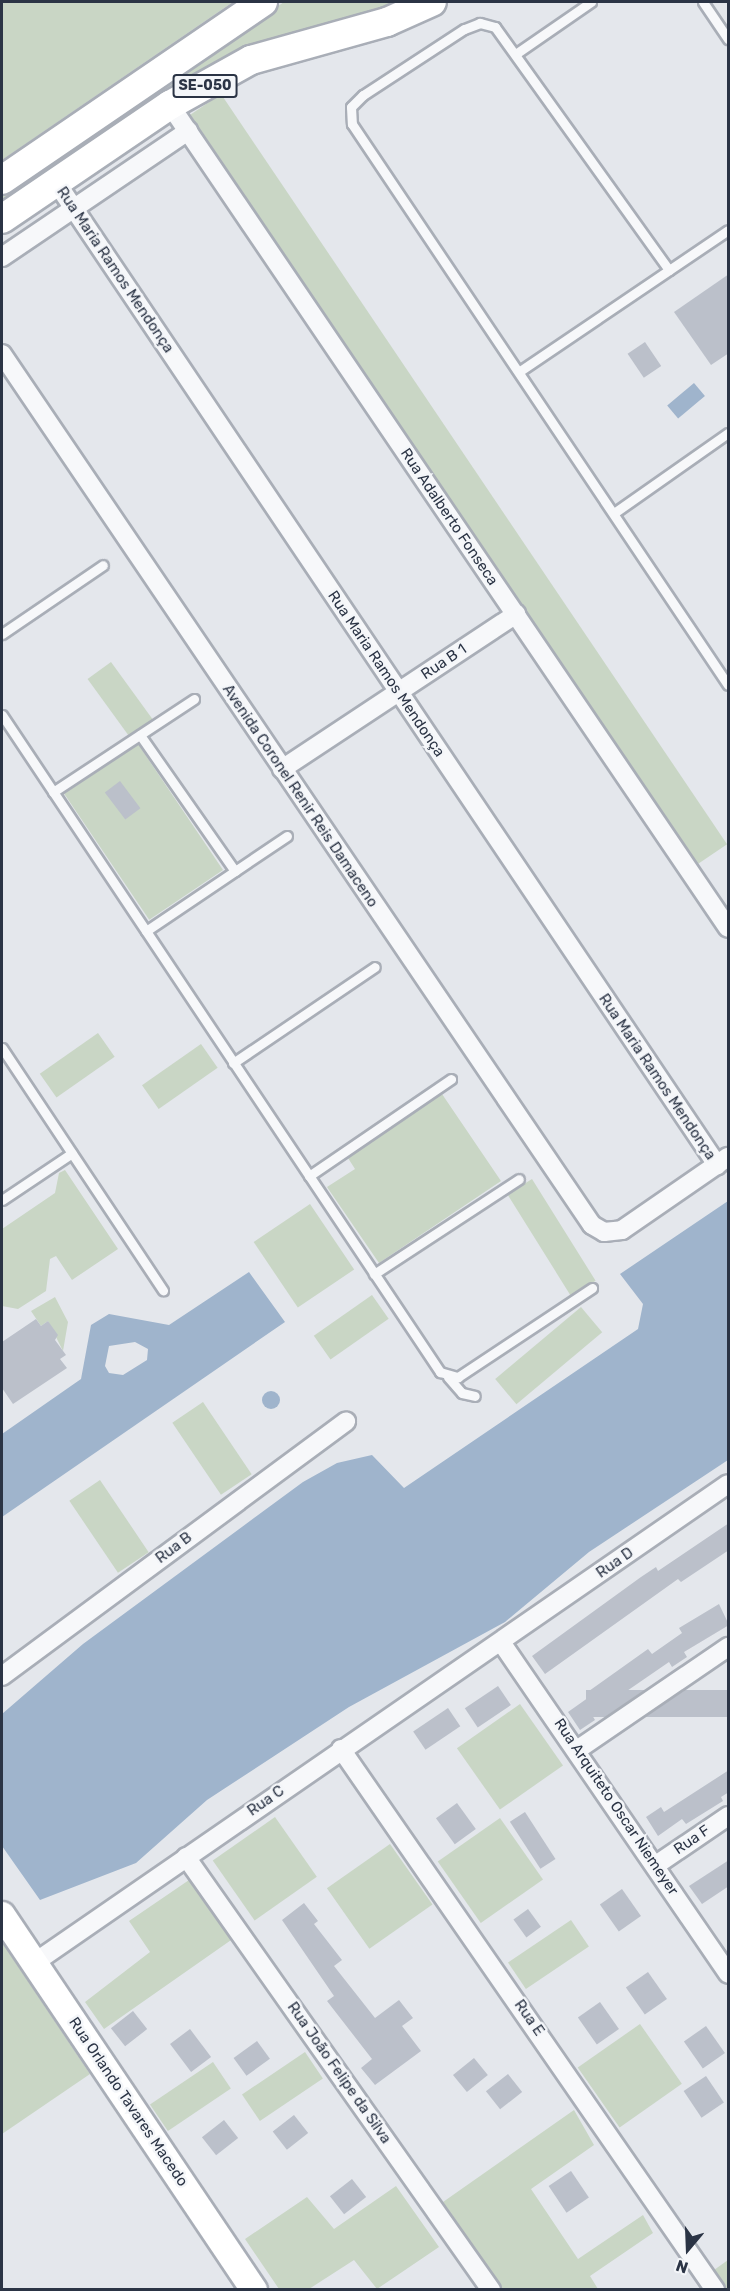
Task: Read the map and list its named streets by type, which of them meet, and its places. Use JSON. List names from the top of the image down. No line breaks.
{"streets":{"main road":["SE-050"],"street":["Rua Maria Ramos Mendonça","Rua Adalberto Fonseca","Rua B 1","Avenida Coronel Renir Reis Damaceno","Rua B","Rua D","Rua C","Rua Arquiteto Oscar Niemeyer","Rua F","Rua E","Rua João Felipe da Silva","Rua Orlando Tavares Macedo"]},"crossings":[["SE-050","Rua Maria Ramos Mendonça"],["SE-050","Rua Adalberto Fonseca"],["Rua Maria Ramos Mendonça","Rua B 1"],["Rua Maria Ramos Mendonça","Avenida Coronel Renir Reis Damaceno"],["Rua Adalberto Fonseca","Rua B 1"],["Rua B 1","Avenida Coronel Renir Reis Damaceno"],["Rua D","Rua C"],["Rua D","Rua Arquiteto Oscar Niemeyer"],["Rua C","Rua Arquiteto Oscar Niemeyer"],["Rua C","Rua E"],["Rua C","Rua João Felipe da Silva"],["Rua C","Rua Orlando Tavares Macedo"],["Rua Arquiteto Oscar Niemeyer","Rua F"]],"north":"bottom"}
